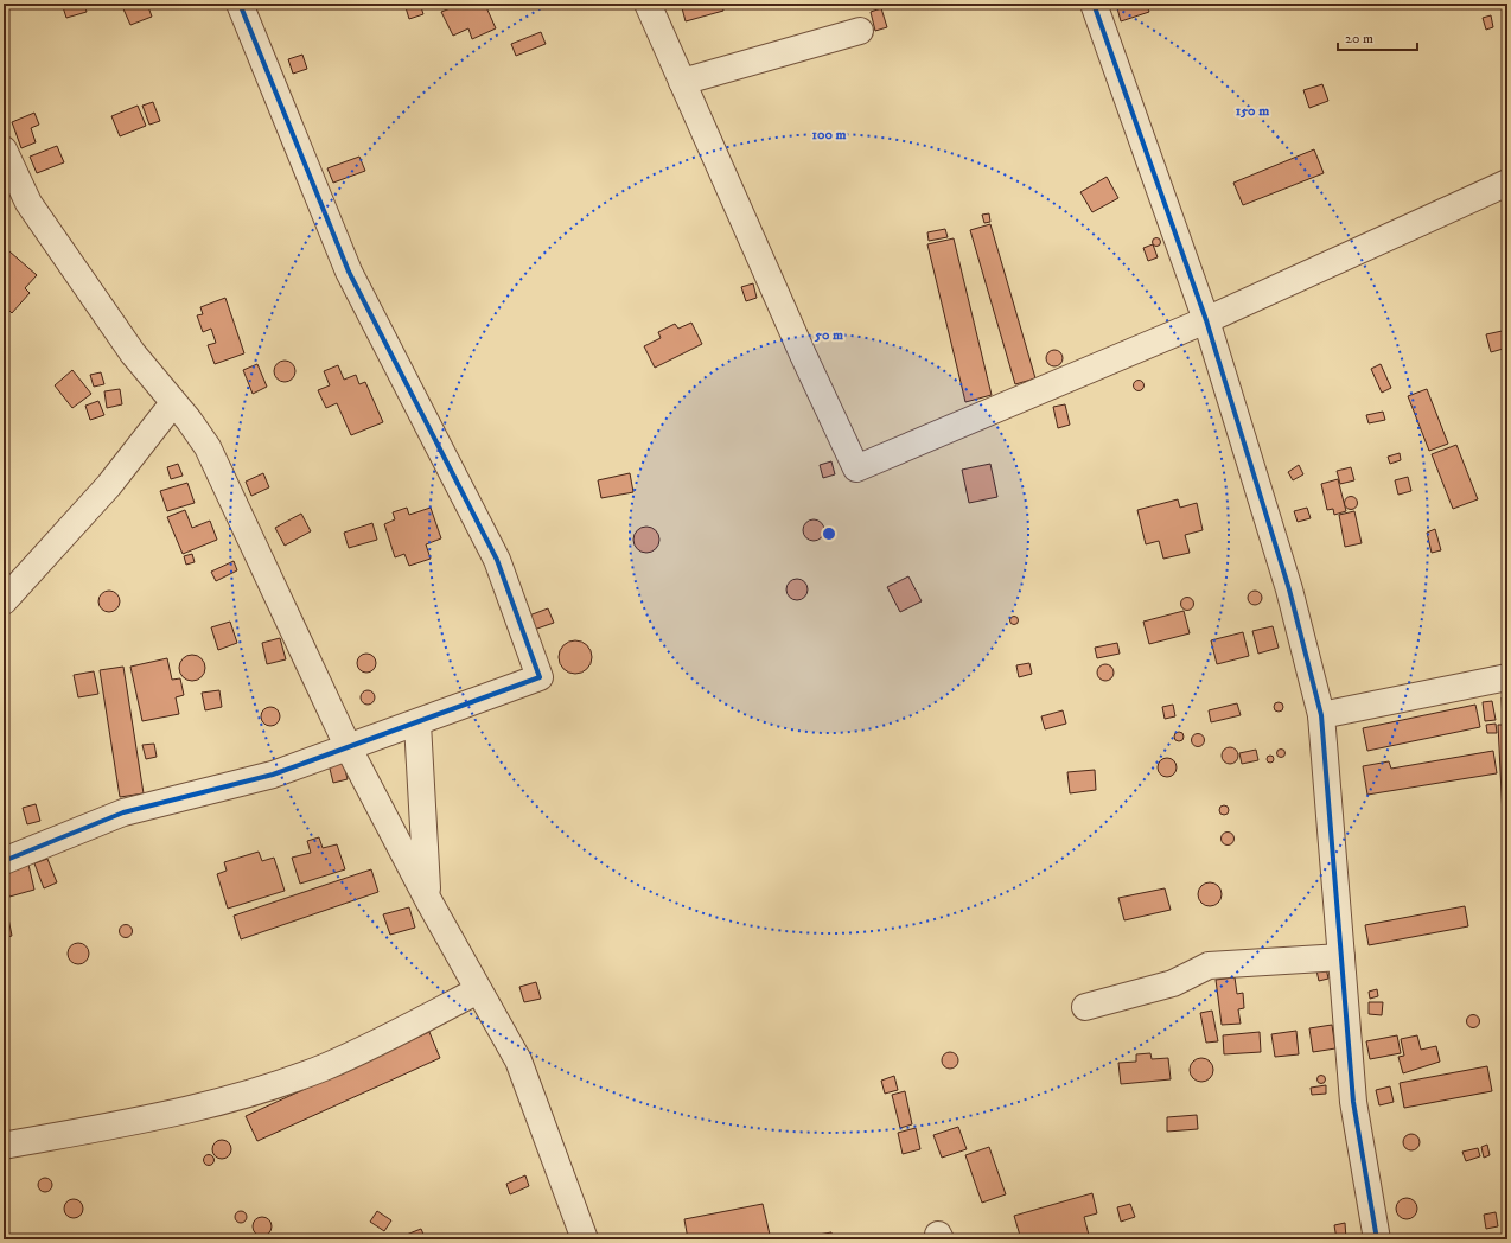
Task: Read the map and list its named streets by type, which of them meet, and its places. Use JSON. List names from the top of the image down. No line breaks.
{"scale_bar":"20 m","rings":["150 m","100 m","50 m"]}
